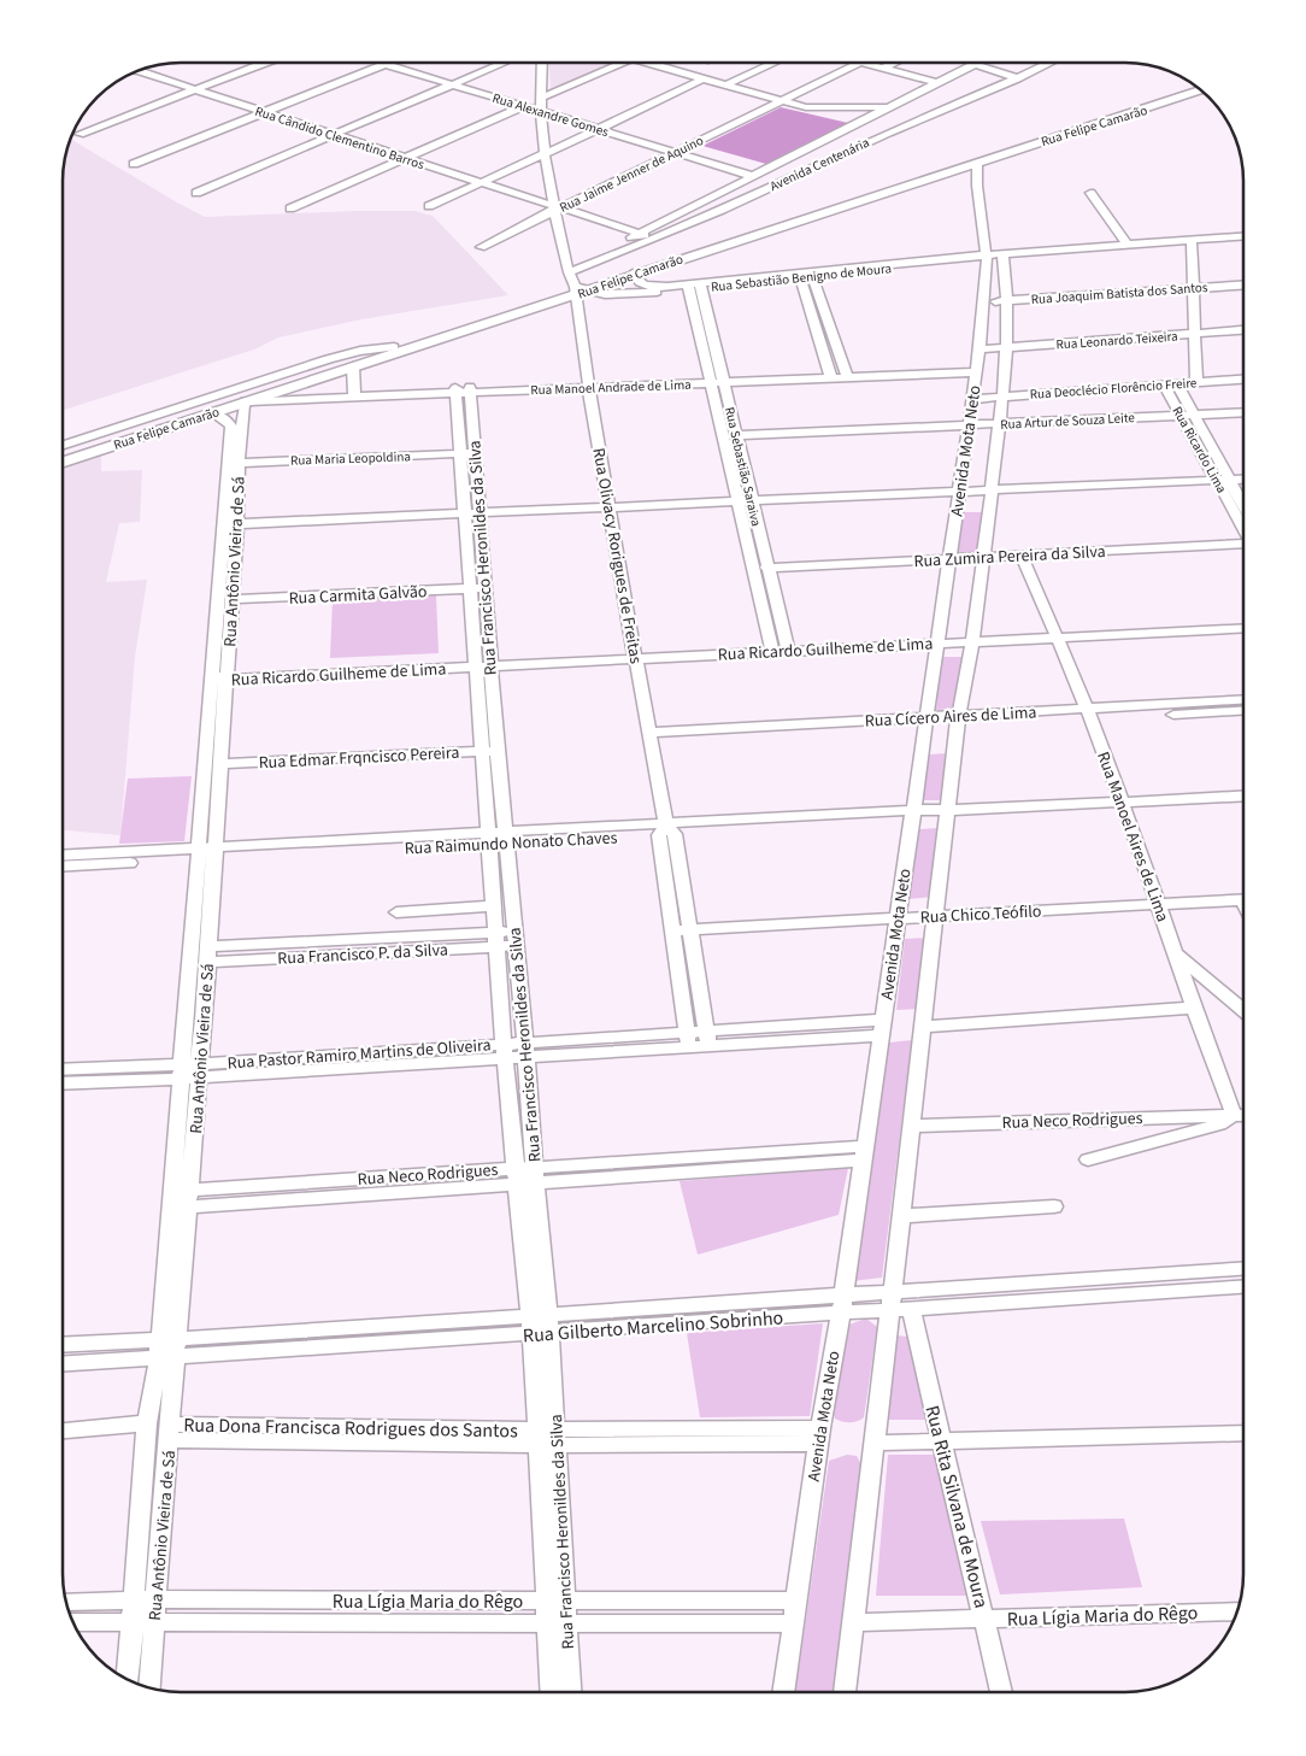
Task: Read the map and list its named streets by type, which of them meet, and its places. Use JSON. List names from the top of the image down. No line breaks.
{"streets":{"main road":["Rua Felipe Camarão"],"street":["Rua Alexandre Gomes","Rua Cândido Clementino Barros","Avenida Centenária","Rua Jaime Jenner de Aquino","Rua Sebastião Benigno de Moura","Rua Joaquim Batista dos Santos","Rua Leonardo Teixeira","Rua Manoel Andrade de Lima","Rua Deoclécio Florêncio Freire","Rua Artur de Souza Leite","Rua Ricardo Lima","Avenida Mota Neto","Rua Maria Leopoldina","Rua Sebastião Saraiva","Rua Olivacy Rorigues de Freitas","Rua Zumira Pereira da Silva","Rua Francisco Heronildes da Silva","Rua Antônio Vieira de Sá","Rua Carmita Galvão","Rua Ricardo Guilheme de Lima","Rua Cícero Aires de Lima","Rua Edmar Frqncisco Pereira","Rua Manoel Aires de Lima","Rua Raimundo Nonato Chaves","Rua Chico Teófilo","Rua Francisco P. da Silva","Rua Pastor Ramiro Martins de Oliveira","Rua Neco Rodrigues","Rua Gilberto Marcelino Sobrinho","Rua Dona Francisca Rodrigues dos Santos","Rua Rita Silvana de Moura","Rua Lígia Maria do Rêgo"]},"crossings":[["Rua Alexandre Gomes","Avenida Centenária"],["Rua Alexandre Gomes","Rua Jaime Jenner de Aquino"],["Rua Alexandre Gomes","Rua Olivacy Rorigues de Freitas"],["Rua Felipe Camarão","Avenida Centenária"],["Rua Felipe Camarão","Rua Sebastião Benigno de Moura"],["Rua Felipe Camarão","Rua Manoel Andrade de Lima"],["Rua Felipe Camarão","Avenida Mota Neto"],["Rua Felipe Camarão","Rua Olivacy Rorigues de Freitas"],["Rua Felipe Camarão","Rua Antônio Vieira de Sá"],["Rua Cândido Clementino Barros","Avenida Centenária"],["Rua Cândido Clementino Barros","Rua Jaime Jenner de Aquino"],["Rua Cândido Clementino Barros","Rua Olivacy Rorigues de Freitas"],["Avenida Centenária","Rua Olivacy Rorigues de Freitas"],["Rua Jaime Jenner de Aquino","Rua Olivacy Rorigues de Freitas"],["Rua Sebastião Benigno de Moura","Avenida Mota Neto"],["Rua Sebastião Benigno de Moura","Rua Sebastião Saraiva"],["Rua Joaquim Batista dos Santos","Avenida Mota Neto"],["Rua Leonardo Teixeira","Avenida Mota Neto"],["Rua Manoel Andrade de Lima","Avenida Mota Neto"],["Rua Manoel Andrade de Lima","Rua Sebastião Saraiva"],["Rua Manoel Andrade de Lima","Rua Olivacy Rorigues de Freitas"],["Rua Manoel Andrade de Lima","Rua Francisco Heronildes da Silva"],["Rua Manoel Andrade de Lima","Rua Antônio Vieira de Sá"],["Rua Deoclécio Florêncio Freire","Rua Ricardo Lima"],["Rua Deoclécio Florêncio Freire","Avenida Mota Neto"],["Rua Artur de Souza Leite","Rua Ricardo Lima"],["Rua Artur de Souza Leite","Avenida Mota Neto"],["Rua Artur de Souza Leite","Rua Sebastião Saraiva"],["Avenida Mota Neto","Rua Zumira Pereira da Silva"],["Avenida Mota Neto","Rua Ricardo Guilheme de Lima"],["Avenida Mota Neto","Rua Cícero Aires de Lima"],["Avenida Mota Neto","Rua Raimundo Nonato Chaves"],["Avenida Mota Neto","Rua Chico Teófilo"],["Avenida Mota Neto","Rua Pastor Ramiro Martins de Oliveira"],["Avenida Mota Neto","Rua Neco Rodrigues"],["Avenida Mota Neto","Rua Gilberto Marcelino Sobrinho"],["Avenida Mota Neto","Rua Dona Francisca Rodrigues dos Santos"],["Avenida Mota Neto","Rua Rita Silvana de Moura"],["Avenida Mota Neto","Rua Lígia Maria do Rêgo"],["Rua Maria Leopoldina","Rua Francisco Heronildes da Silva"],["Rua Maria Leopoldina","Rua Antônio Vieira de Sá"],["Rua Sebastião Saraiva","Rua Zumira Pereira da Silva"],["Rua Sebastião Saraiva","Rua Ricardo Guilheme de Lima"],["Rua Olivacy Rorigues de Freitas","Rua Ricardo Guilheme de Lima"],["Rua Olivacy Rorigues de Freitas","Rua Cícero Aires de Lima"],["Rua Olivacy Rorigues de Freitas","Rua Raimundo Nonato Chaves"],["Rua Zumira Pereira da Silva","Rua Manoel Aires de Lima"],["Rua Francisco Heronildes da Silva","Rua Carmita Galvão"],["Rua Francisco Heronildes da Silva","Rua Ricardo Guilheme de Lima"],["Rua Francisco Heronildes da Silva","Rua Edmar Frqncisco Pereira"],["Rua Francisco Heronildes da Silva","Rua Raimundo Nonato Chaves"],["Rua Francisco Heronildes da Silva","Rua Francisco P. da Silva"],["Rua Francisco Heronildes da Silva","Rua Pastor Ramiro Martins de Oliveira"],["Rua Francisco Heronildes da Silva","Rua Neco Rodrigues"],["Rua Francisco Heronildes da Silva","Rua Gilberto Marcelino Sobrinho"],["Rua Francisco Heronildes da Silva","Rua Dona Francisca Rodrigues dos Santos"],["Rua Francisco Heronildes da Silva","Rua Lígia Maria do Rêgo"],["Rua Antônio Vieira de Sá","Rua Carmita Galvão"],["Rua Antônio Vieira de Sá","Rua Ricardo Guilheme de Lima"],["Rua Antônio Vieira de Sá","Rua Edmar Frqncisco Pereira"],["Rua Antônio Vieira de Sá","Rua Raimundo Nonato Chaves"],["Rua Antônio Vieira de Sá","Rua Francisco P. da Silva"],["Rua Antônio Vieira de Sá","Rua Pastor Ramiro Martins de Oliveira"],["Rua Antônio Vieira de Sá","Rua Neco Rodrigues"],["Rua Antônio Vieira de Sá","Rua Gilberto Marcelino Sobrinho"],["Rua Antônio Vieira de Sá","Rua Dona Francisca Rodrigues dos Santos"],["Rua Antônio Vieira de Sá","Rua Lígia Maria do Rêgo"],["Rua Ricardo Guilheme de Lima","Rua Manoel Aires de Lima"],["Rua Cícero Aires de Lima","Rua Manoel Aires de Lima"],["Rua Manoel Aires de Lima","Rua Raimundo Nonato Chaves"],["Rua Manoel Aires de Lima","Rua Chico Teófilo"],["Rua Manoel Aires de Lima","Rua Neco Rodrigues"],["Rua Gilberto Marcelino Sobrinho","Rua Rita Silvana de Moura"],["Rua Rita Silvana de Moura","Rua Lígia Maria do Rêgo"]]}
